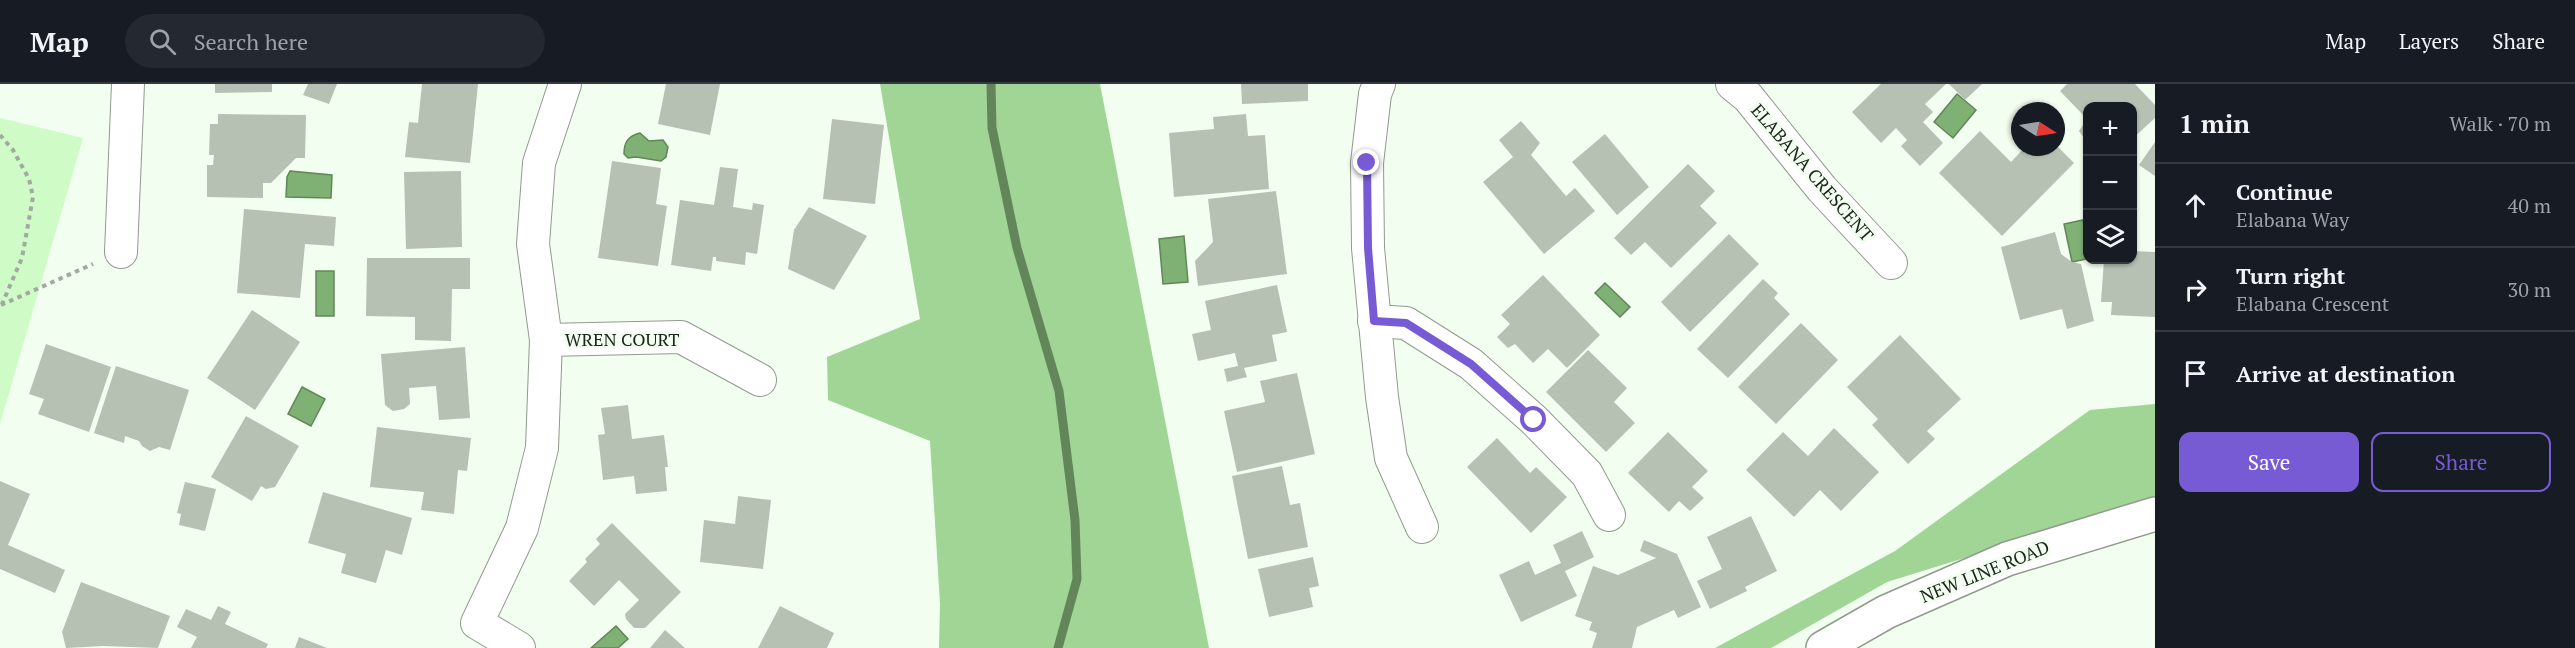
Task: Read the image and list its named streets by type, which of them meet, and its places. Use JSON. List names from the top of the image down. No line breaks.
{"streets":{"main road":["NEW LINE ROAD"],"street":["ELABANA CRESCENT","WREN COURT"]},"north":"right","page":{"header":"Map","search":"Search here","nav":["Map","Layers","Share"],"heading":["1 min","Walk · 70 m"],"map_buttons":["+","−"],"list":[["Continue","Elabana Way","40 m"],["Turn right","Elabana Crescent","30 m"],"Arrive at destination"],"buttons":["Save","Share"]}}
